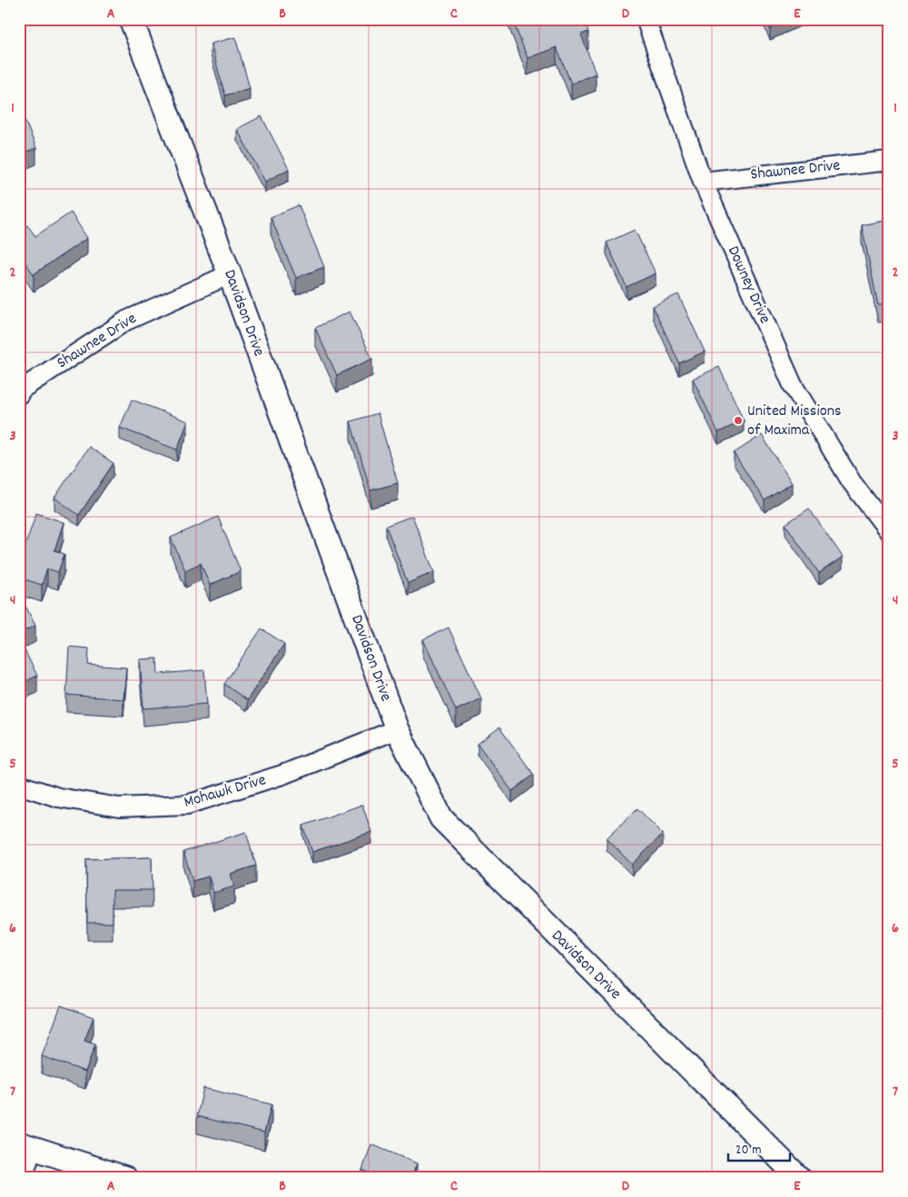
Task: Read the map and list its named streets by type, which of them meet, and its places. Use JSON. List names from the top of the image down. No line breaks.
{"streets":{"street":["Shawnee Drive","Downey Drive","Davidson Drive","Mohawk Drive"]},"crossings":[["Shawnee Drive","Downey Drive"],["Shawnee Drive","Davidson Drive"],["Davidson Drive","Mohawk Drive"]],"places":["United Missions of Maxima"],"scale_bar":"20 m","grid":{"columns":["A","B","C","D","E"],"rows":["1","2","3","4","5","6","7"]}}
